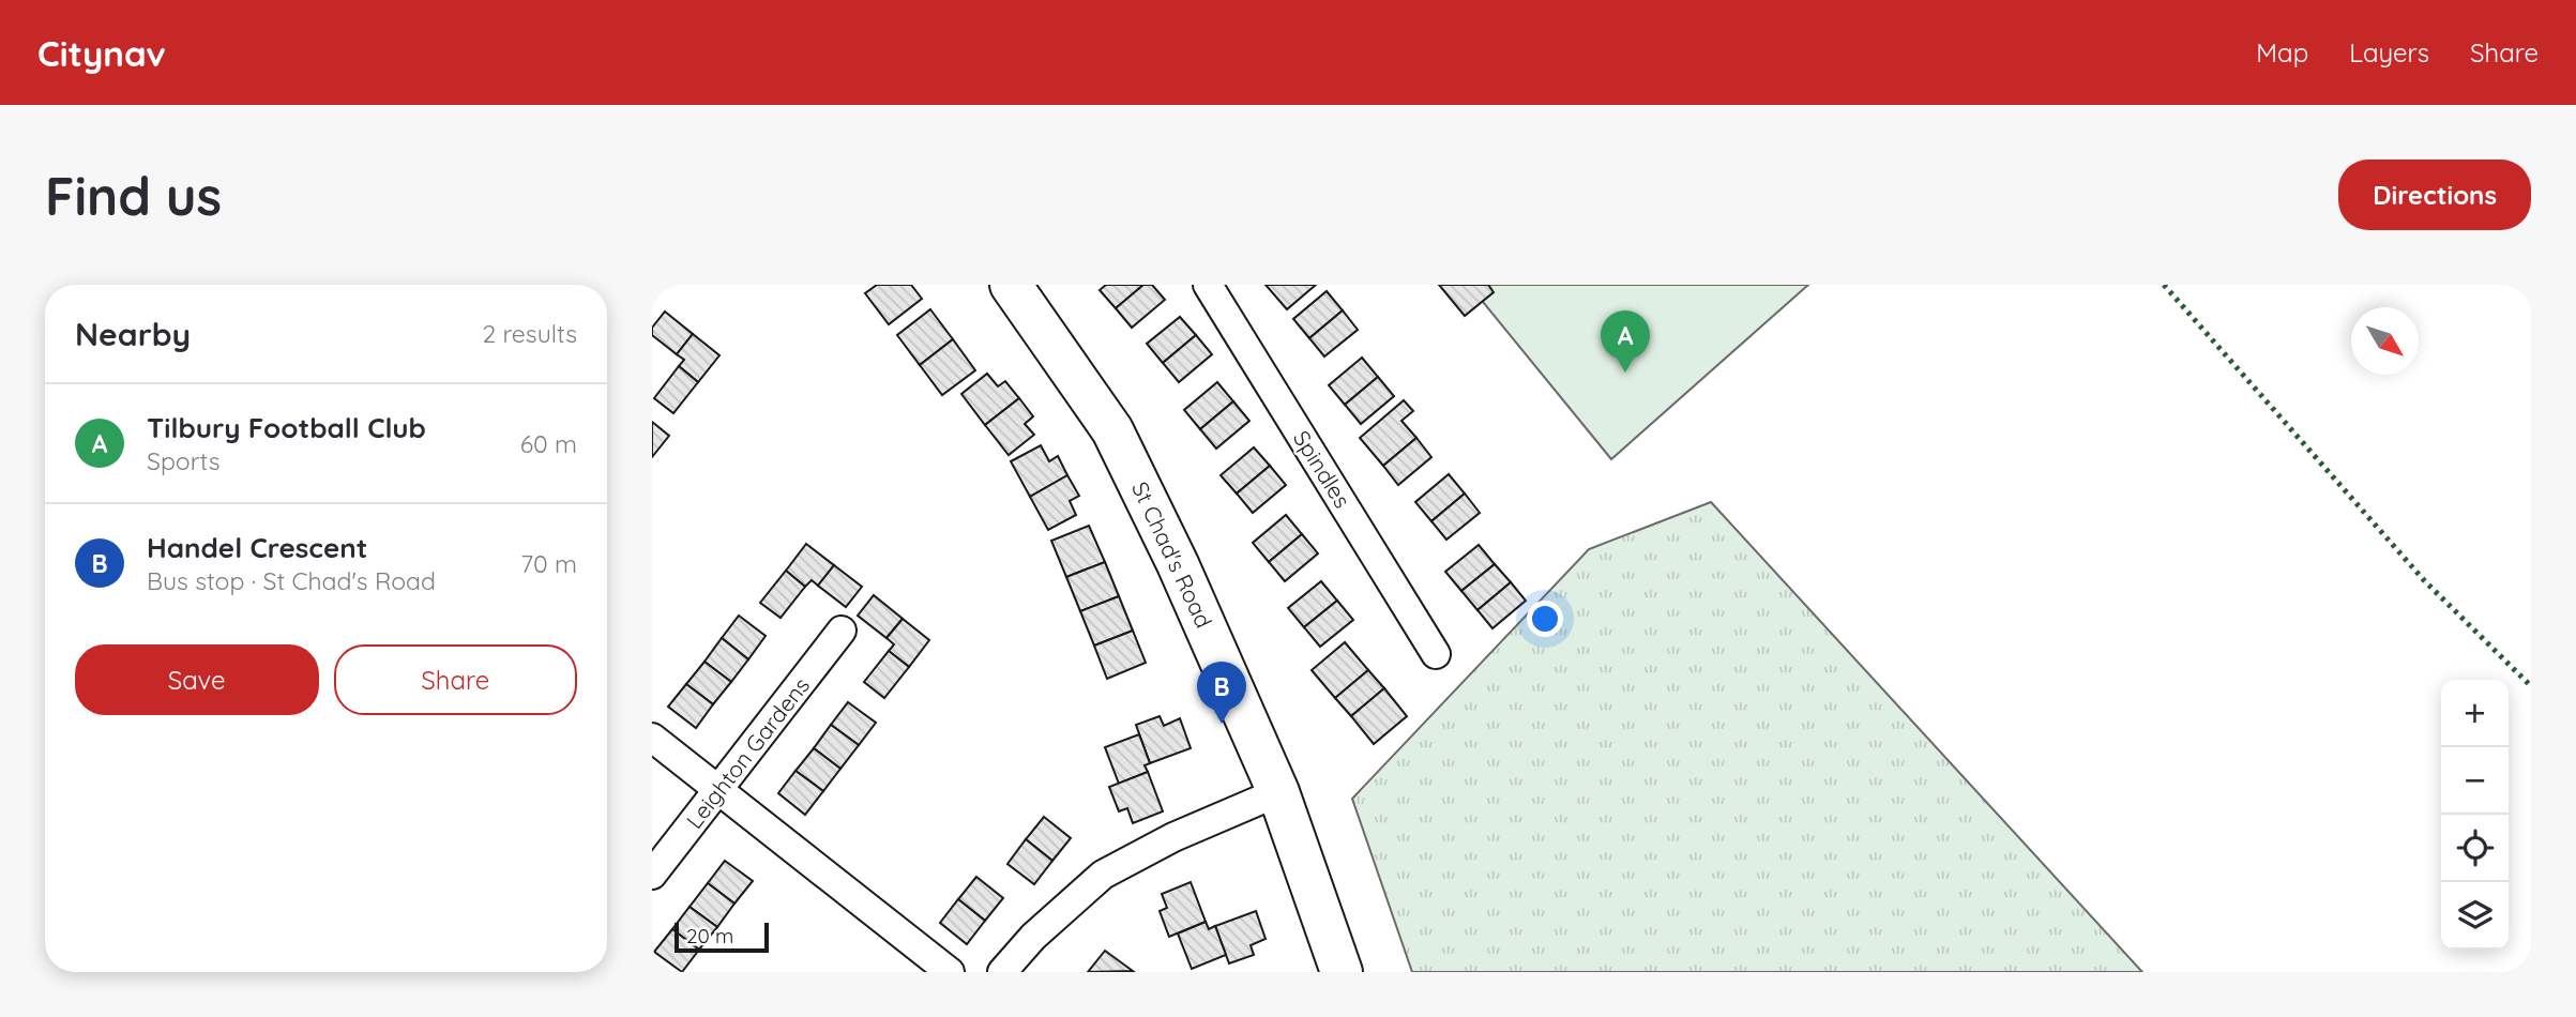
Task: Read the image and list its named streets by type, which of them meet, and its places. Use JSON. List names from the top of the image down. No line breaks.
{"streets":{"main road":["St Chad's Road"],"street":["Spindles","Leighton Gardens"]},"scale_bar":"20 m","north":"bottom right","page":{"header":"Citynav","nav":["Map","Layers","Share"],"buttons":["Directions",["Save","Share"]],"title":"Find us","heading":["Nearby","2 results"],"pins":["A","B"],"list":[{"mark":"A","name":"Tilbury Football Club","note":"Sports","value":"60 m"},{"mark":"B","name":"Handel Crescent","note":"Bus stop · St Chad's Road","value":"70 m"}],"map_buttons":["+","−"],"scale":"20 m"}}
